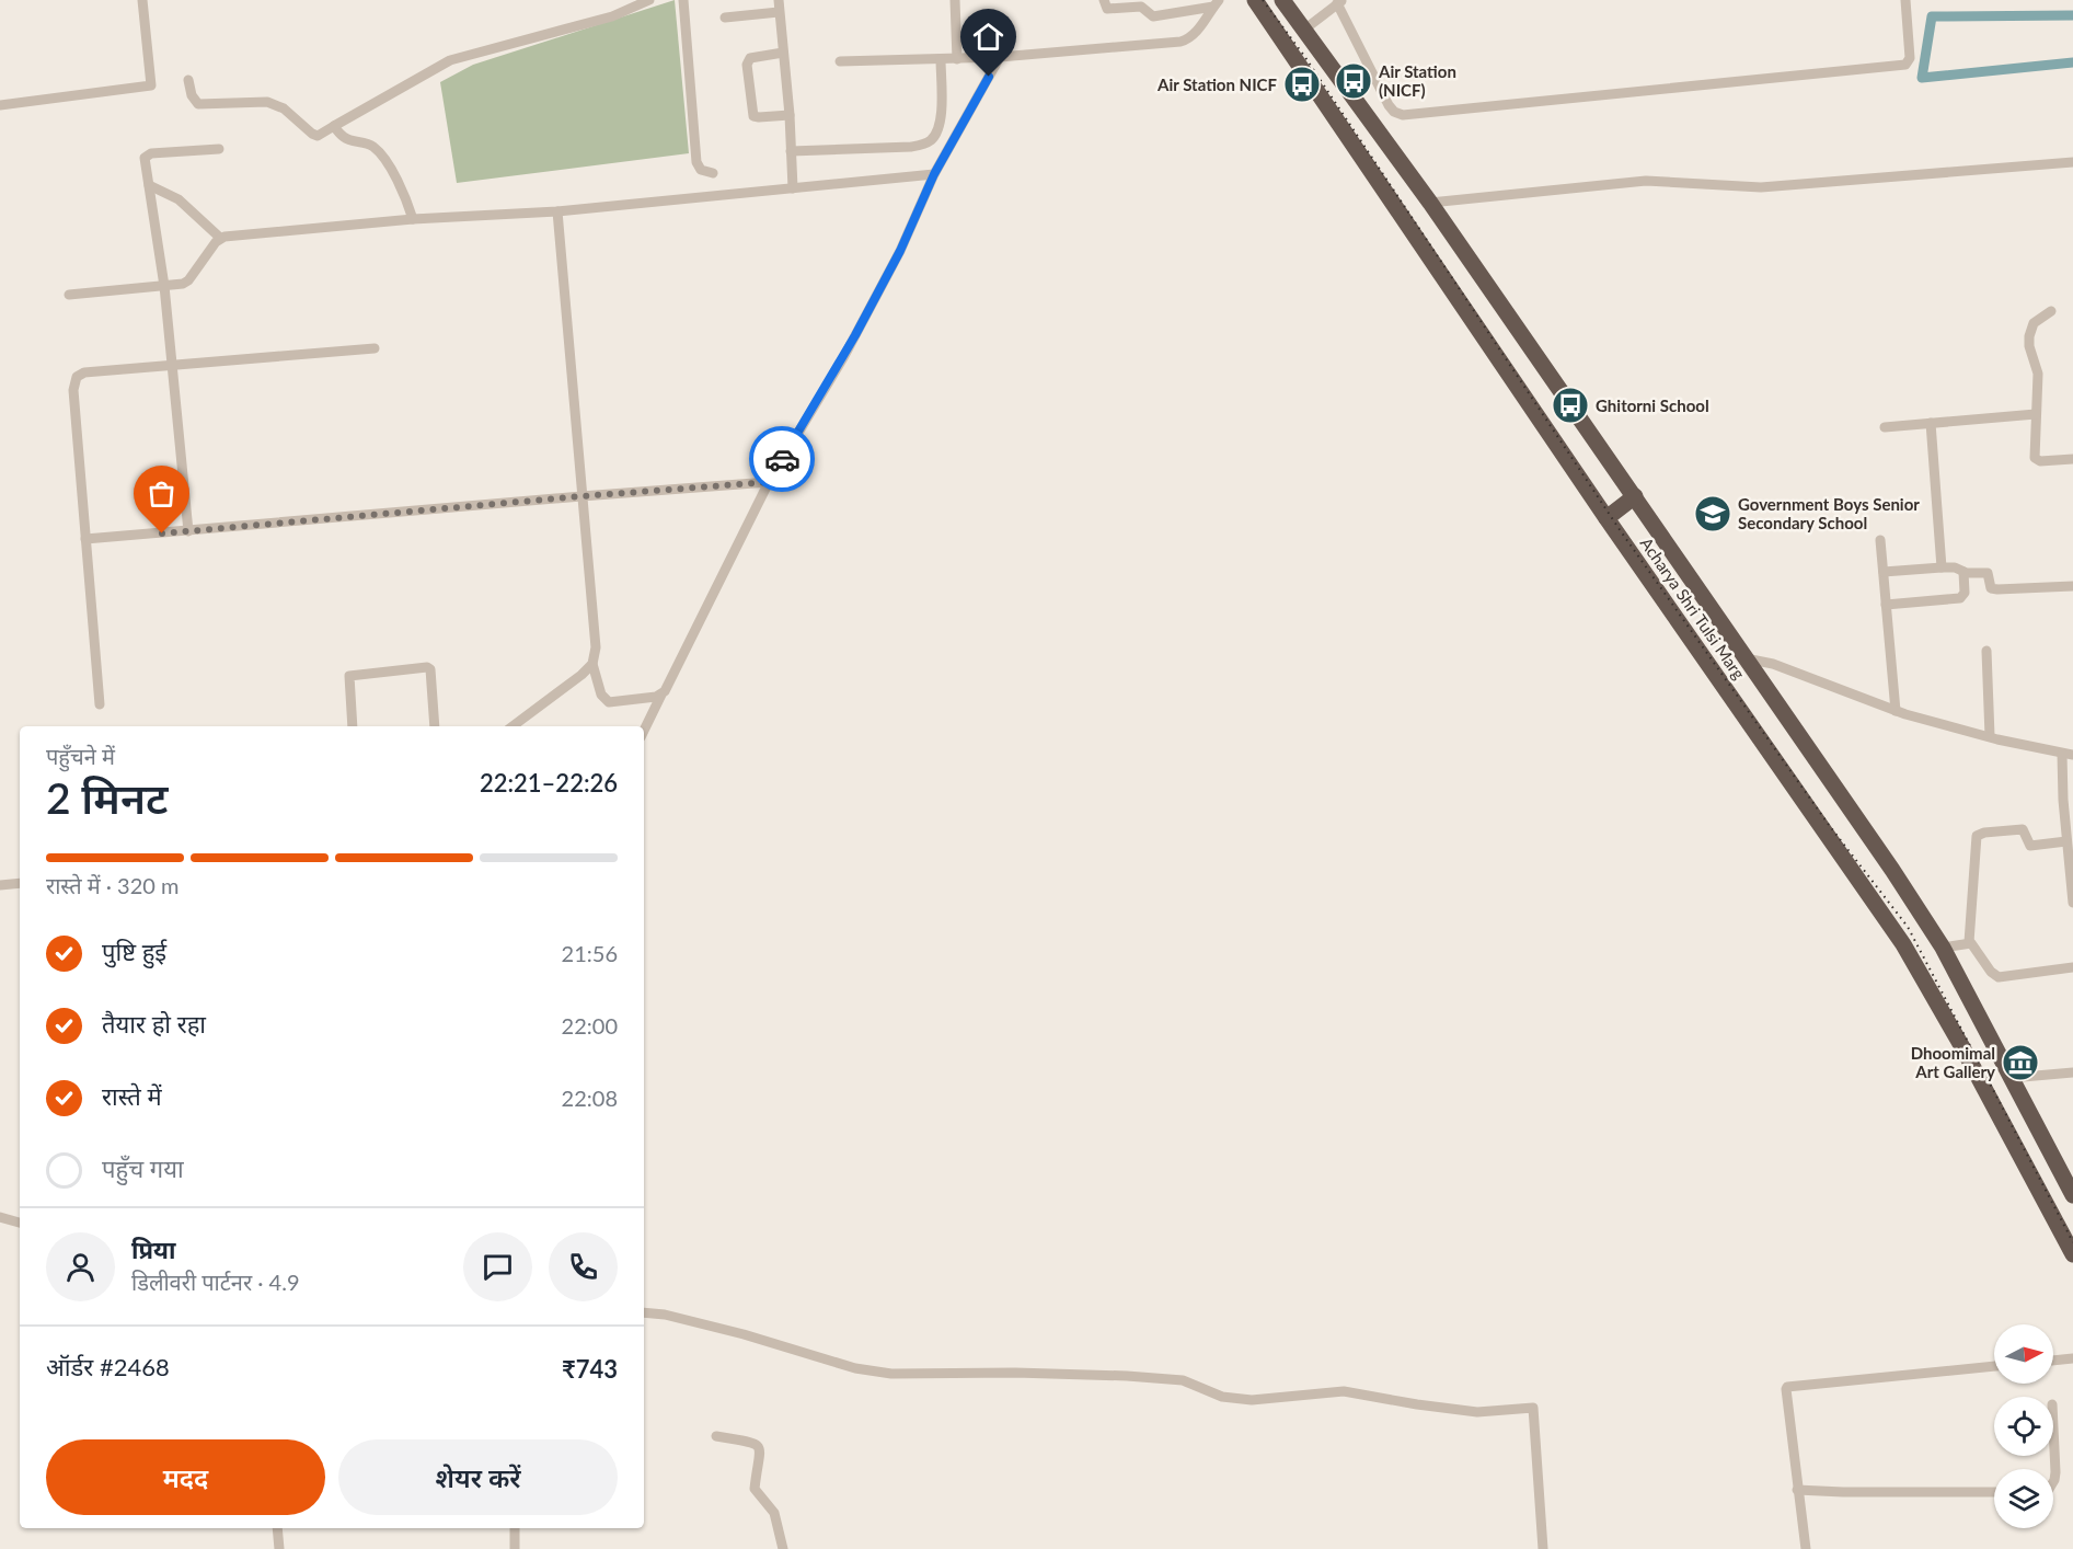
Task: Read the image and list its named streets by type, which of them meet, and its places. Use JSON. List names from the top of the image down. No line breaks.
{"streets":{"highway":["Acharya Shri Tulsi Marg"]},"places":{"bus stop":["Air Station (NICF)","Air Station NICF","Ghitorni School"],"school or university":["Government Boys Senior Secondary School"],"museum":["Dhoomimal Art Gallery"]},"north":"right","page":{"heading":["2 मिनट","पहुँचने में","22:21–22:26"],"panel":["प्रिया","डिलीवरी पार्टनर · 4.9","ऑर्डर #2468","₹743"],"bar":"रास्ते में · 320 m","list":[["पुष्टि हुई","21:56"],["तैयार हो रहा","22:00"],["रास्ते में","22:08"],"पहुँच गया"],"buttons":["मदद","शेयर करें"]}}
